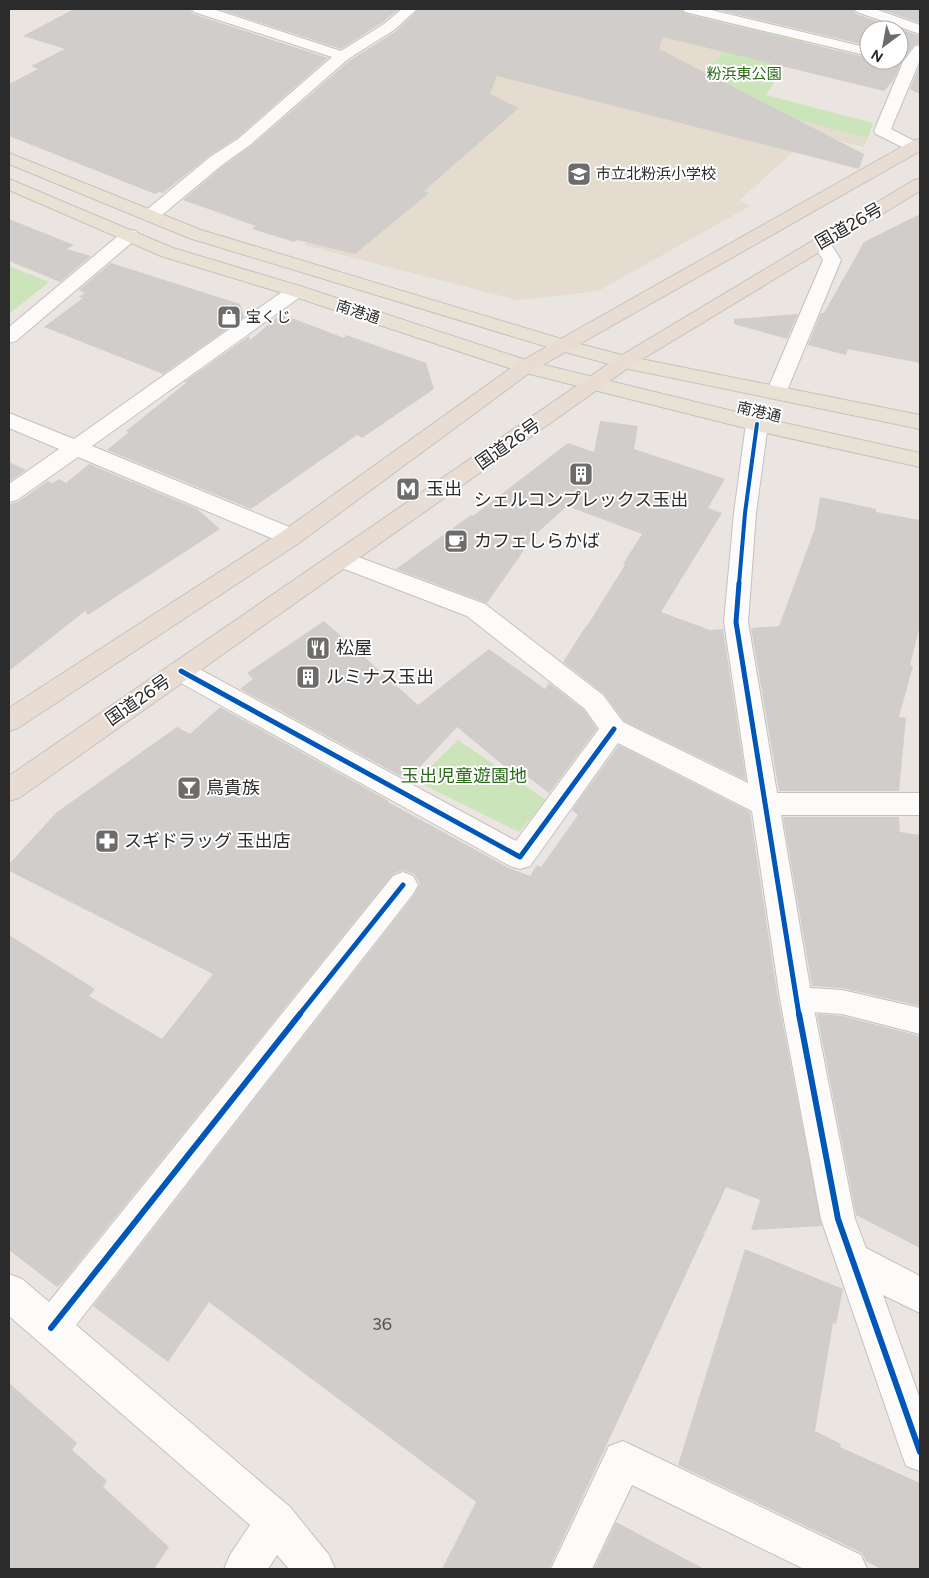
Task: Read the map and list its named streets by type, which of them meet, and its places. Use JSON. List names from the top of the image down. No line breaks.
{"streets":{"highway":["国道26号"],"main road":["南港通"]},"crossings":[["国道26号","南港通"]],"parks":["粉浜東公園","玉出児童遊園地"],"places":{"school or university":["市立北粉浜小学校"],"shop":["宝くじ"],"building":["シェルコンプレックス玉出","ルミナス玉出"],"metro station":["玉出"],"cafe":["カフェしらかば"],"restaurant":["松屋"],"bar":["鳥貴族"],"pharmacy":["スギドラッグ 玉出店"]},"house_numbers":["36"],"north":"bottom left"}
